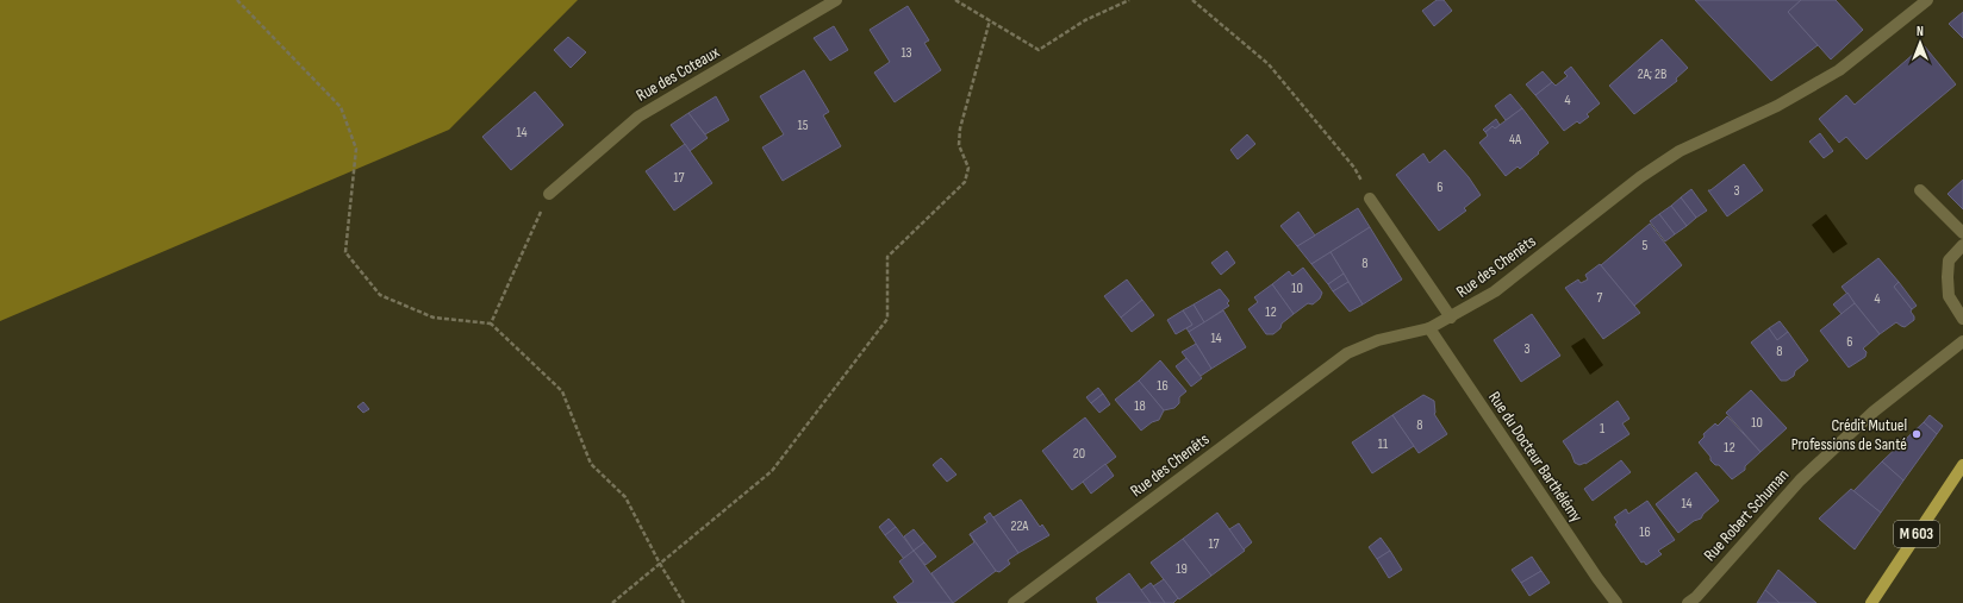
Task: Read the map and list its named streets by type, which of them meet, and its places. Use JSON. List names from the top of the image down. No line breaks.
{"streets":{"main road":["M 603"],"street":["Rue des Coteaux","Rue des Chenêts","Rue du Docteur Barthélémy","Rue Robert Schuman"]},"crossings":[["Rue des Chenêts","Rue du Docteur Barthélémy"]],"places":["Crédit Mutuel Professions de Santé"],"house_numbers":["13","2A; 2B","4","15","14","4A","17","6","3","5","8","10","7","4","12","14","6","3","8","16","18","10","8","1","11","12","20","14","22A","16","17","19"],"north":"top"}
